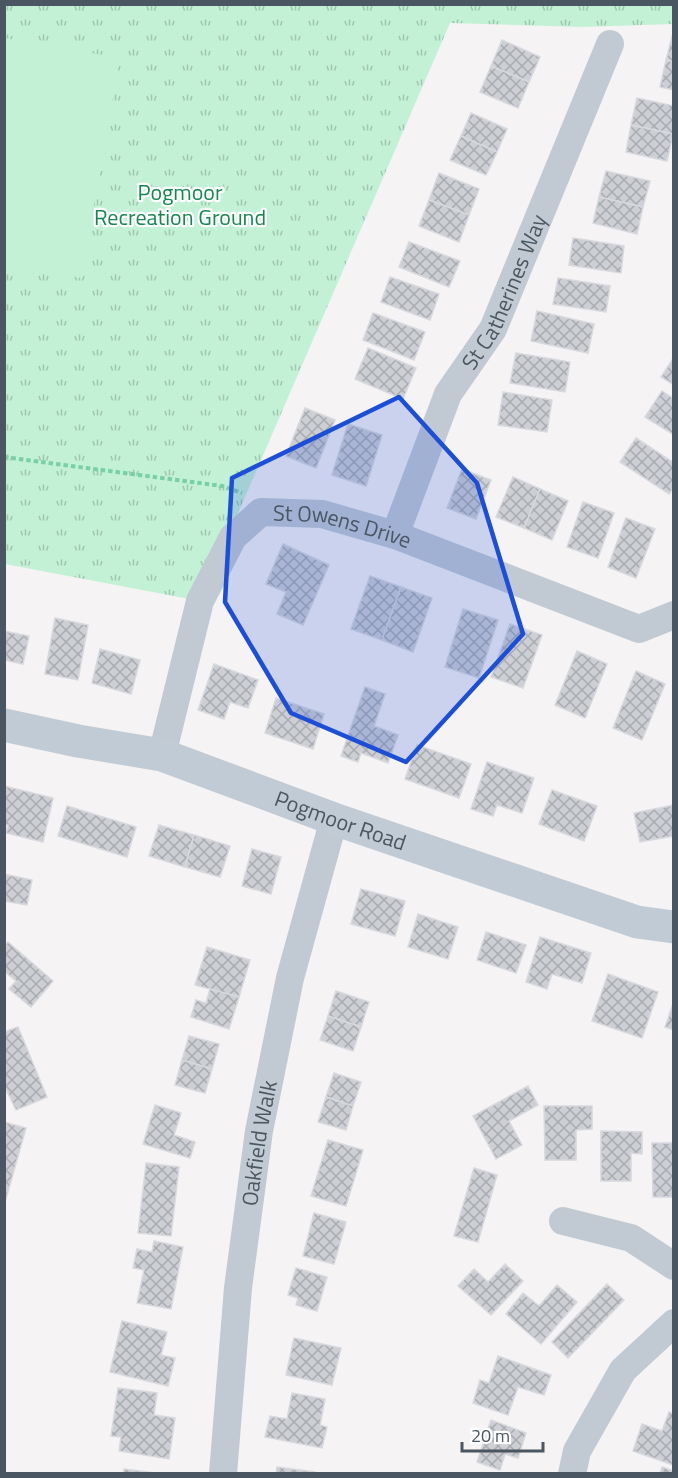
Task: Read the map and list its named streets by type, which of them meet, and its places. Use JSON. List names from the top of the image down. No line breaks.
{"streets":{"street":["St Catherines Way","St Owens Drive","Pogmoor Road","Oakfield Walk"]},"crossings":[["St Catherines Way","St Owens Drive"],["St Owens Drive","Pogmoor Road"],["Pogmoor Road","Oakfield Walk"]],"parks":["Pogmoor Recreation Ground"],"scale_bar":"20 m"}
